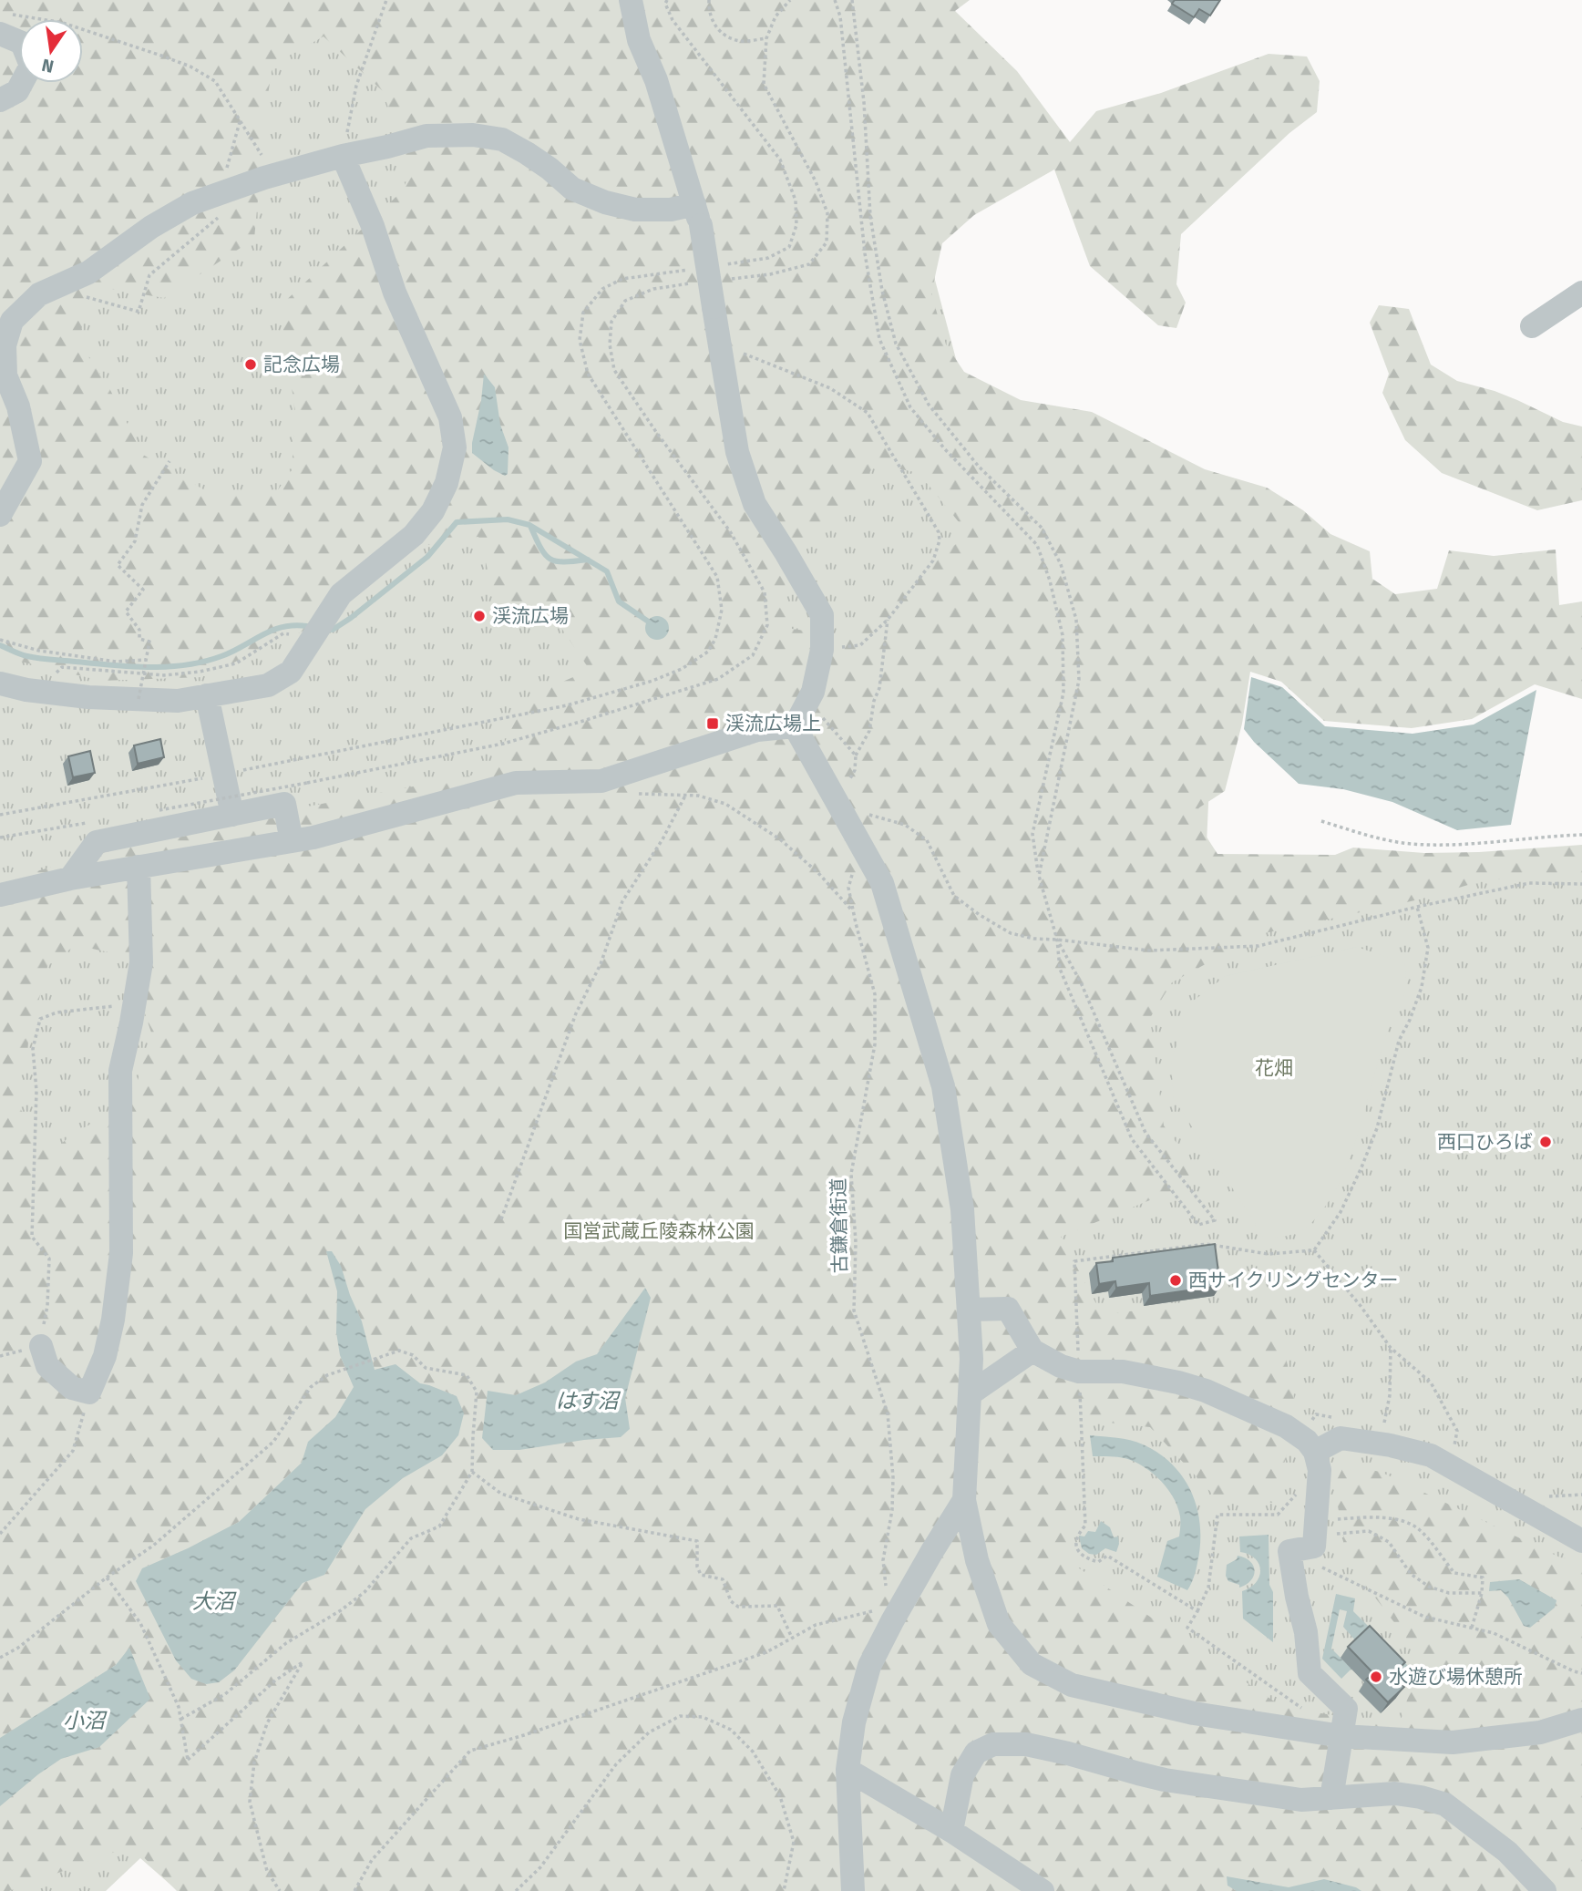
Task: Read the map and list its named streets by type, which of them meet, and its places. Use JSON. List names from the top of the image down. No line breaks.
{"streets":{"path":["古鎌倉街道"]},"water":["はす沼","大沼","小沼"],"parks":["花畑","国営武蔵丘陵森林公園"],"places":{"other":["記念広場","渓流広場","西口ひろば","西サイクリングセンター","水遊び場休憩所"],"transit":["渓流広場上"]},"north":"bottom"}
